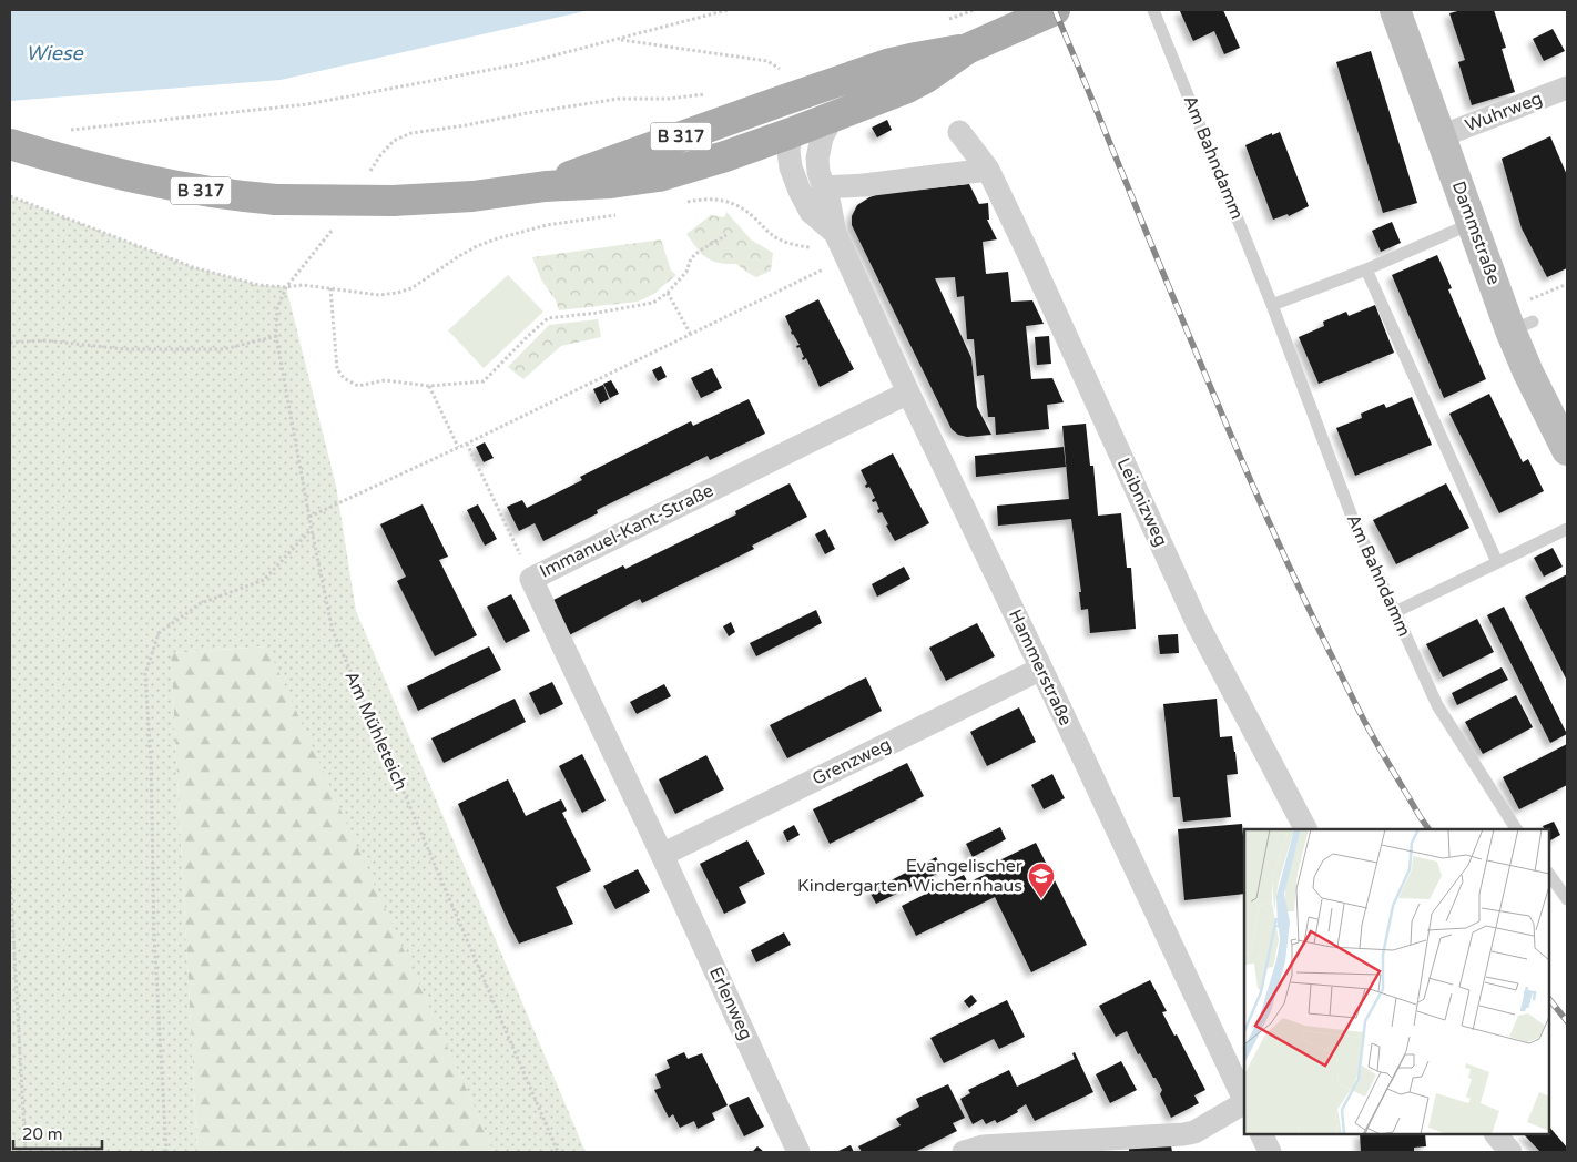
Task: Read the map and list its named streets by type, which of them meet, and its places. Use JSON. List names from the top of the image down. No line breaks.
{"streets":{"main road":["B 317","Dammstraße"],"street":["Wuhrweg","Leibnizweg","Immanuel-Kant-Straße","Hammerstraße","Grenzweg","Erlenweg"],"lane":["Am Bahndamm"],"path":["Am Mühleteich"]},"crossings":[["Wuhrweg","Dammstraße"],["B 317","Hammerstraße"],["Immanuel-Kant-Straße","Hammerstraße"],["Immanuel-Kant-Straße","Grenzweg"],["Immanuel-Kant-Straße","Erlenweg"],["Hammerstraße","Grenzweg"],["Grenzweg","Erlenweg"]],"water":["Wiese"],"places":{"school or university":["Evangelischer Kindergarten Wichernhaus"]},"scale_bar":"20 m"}
